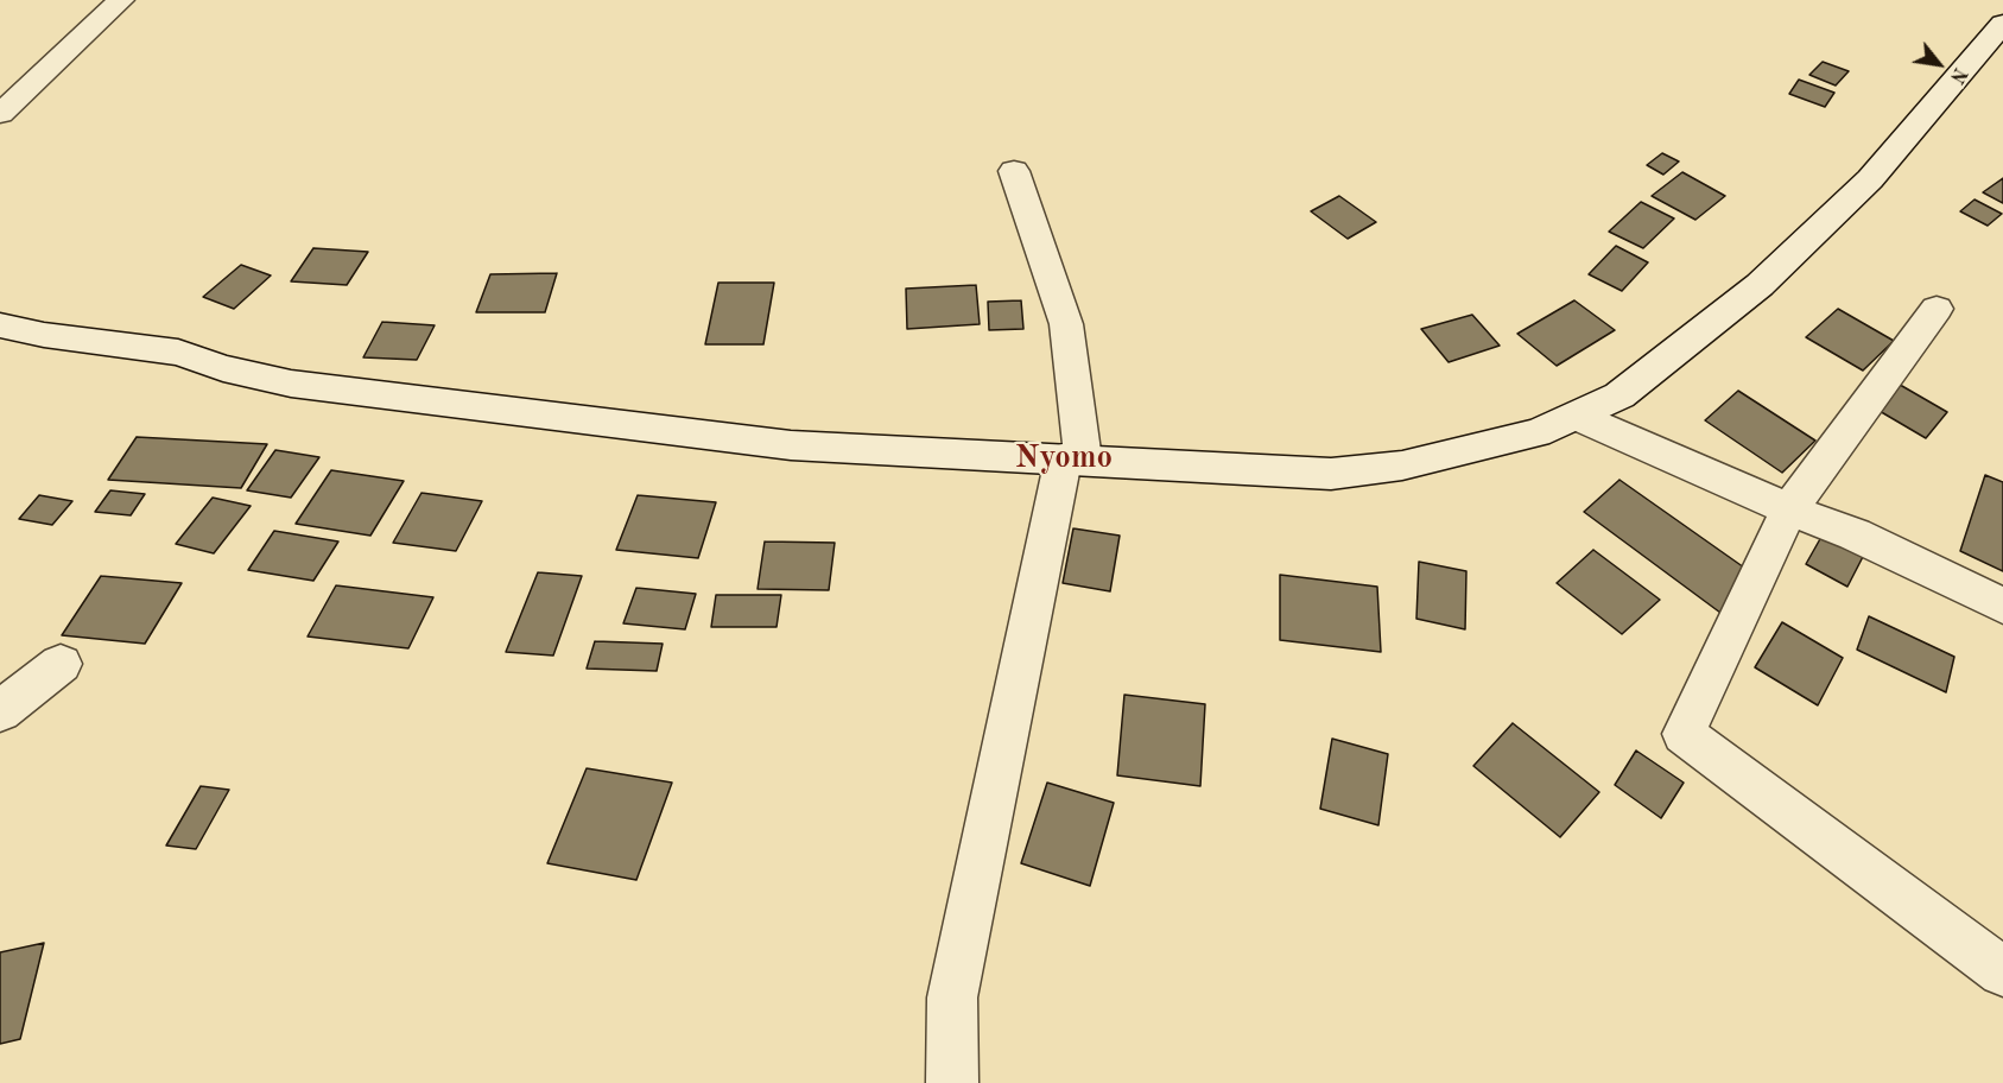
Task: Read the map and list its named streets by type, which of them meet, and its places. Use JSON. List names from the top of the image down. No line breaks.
{"districts":["Nyomo"],"north":"bottom right"}
